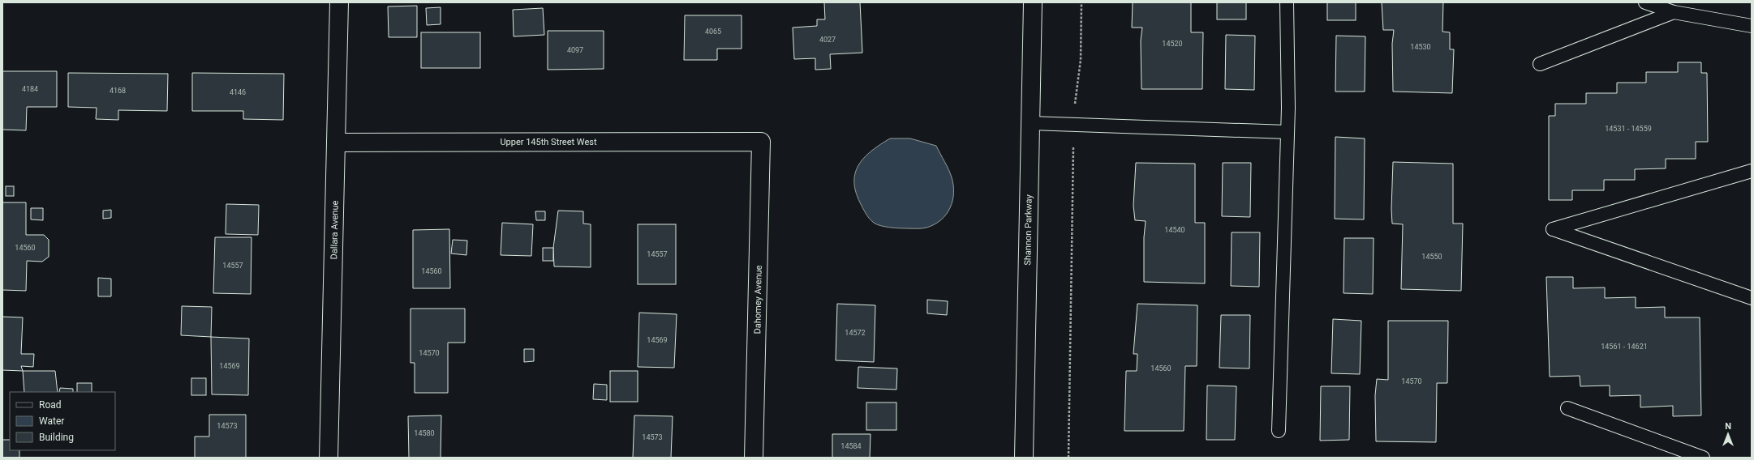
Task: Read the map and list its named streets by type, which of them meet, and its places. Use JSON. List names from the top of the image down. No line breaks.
{"streets":{"street":["Upper 145th Street West","Dallara Avenue","Shannon Parkway","Dahomey Avenue"]},"crossings":[["Upper 145th Street West","Dallara Avenue"],["Upper 145th Street West","Dahomey Avenue"]],"house_numbers":["4065","4027","14520","14530","4097","4184","4168","4146","14531 - 14559","14540","14560","14557","14550","14557","14560","14572","14569","14561 - 14621","14570","14569","14560","14570","14573","14580","14573","14584"],"legend":["Road","Water","Building"],"north":"top"}
